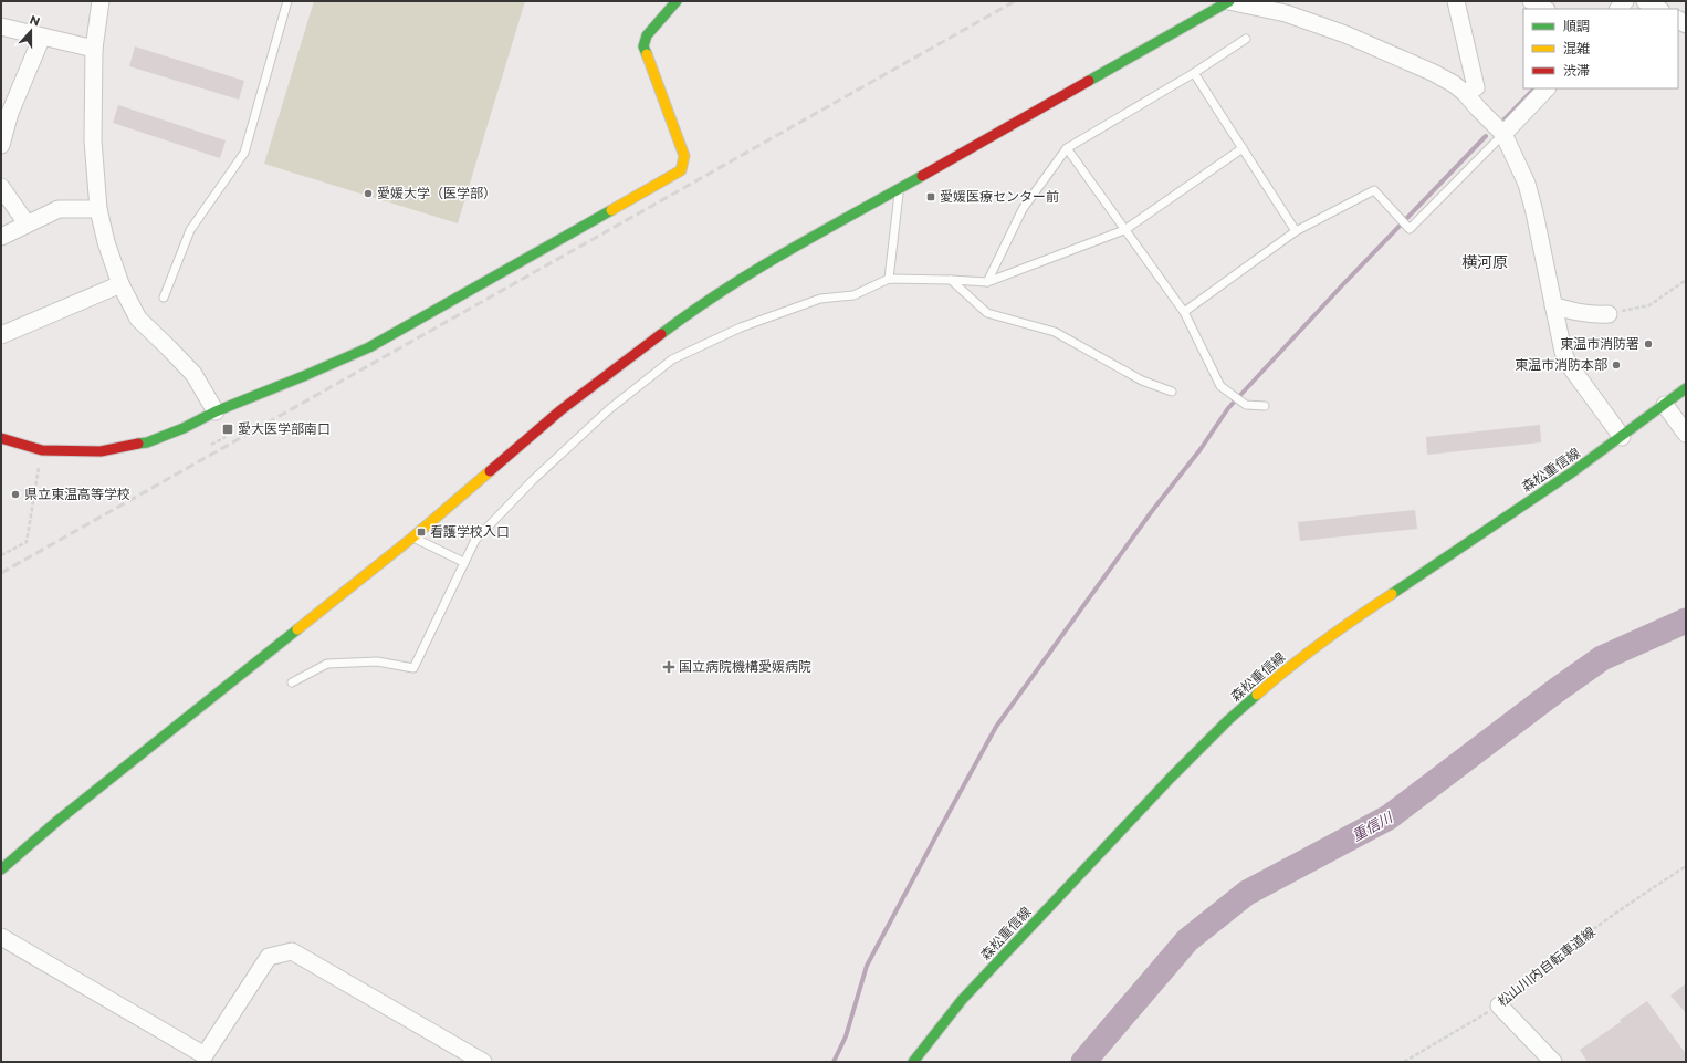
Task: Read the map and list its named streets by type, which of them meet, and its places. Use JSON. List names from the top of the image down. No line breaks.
{"streets":{"street":["森松重信線"],"path":["松山川内自転車道線"]},"districts":["横河原"],"water":["重信川"],"places":{"other":["愛媛大学（医学部）","東温市消防署","東温市消防本部","県立東温高等学校"],"transit":["愛媛医療センター前","愛大医学部南口","看護学校入口"],"health":["国立病院機構愛媛病院"]},"legend":["順調","混雑","渋滞"],"north":"top"}
